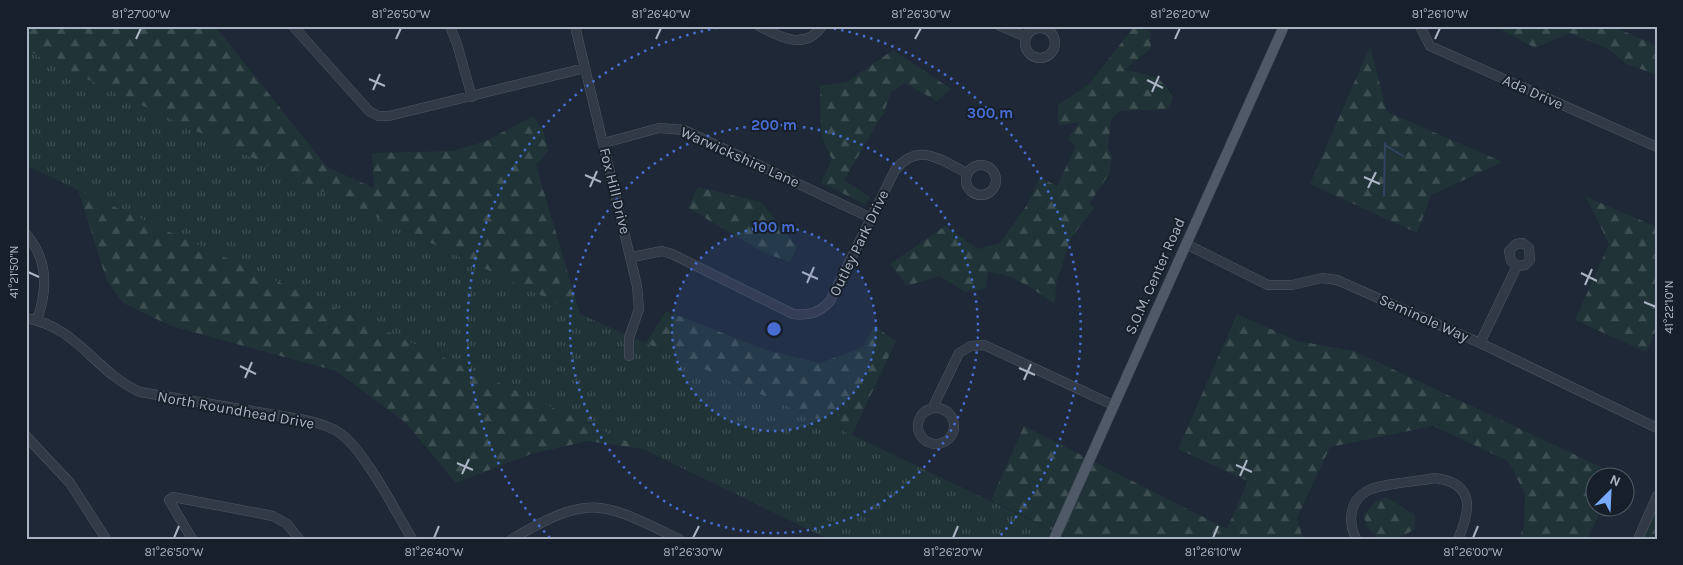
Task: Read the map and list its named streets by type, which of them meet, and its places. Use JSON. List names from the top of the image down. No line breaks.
{"streets":{"main road":["S.O.M. Center Road"],"street":["Ada Drive","Warwickshire Lane","Fox Hill Drive","Outley Park Drive","Seminole Way","North Roundhead Drive"]},"crossings":[["Warwickshire Lane","Fox Hill Drive"],["Warwickshire Lane","Outley Park Drive"],["Fox Hill Drive","Outley Park Drive"],["S.O.M. Center Road","Seminole Way"]],"north":"top right","coordinates":["81°27'00\"W","81°26'50\"W","81°26'40\"W","81°26'30\"W","81°26'20\"W","81°26'10\"W","41°21'50\"N","41°22'10\"N","81°26'00\"W"],"rings":["300 m","200 m","100 m"]}
